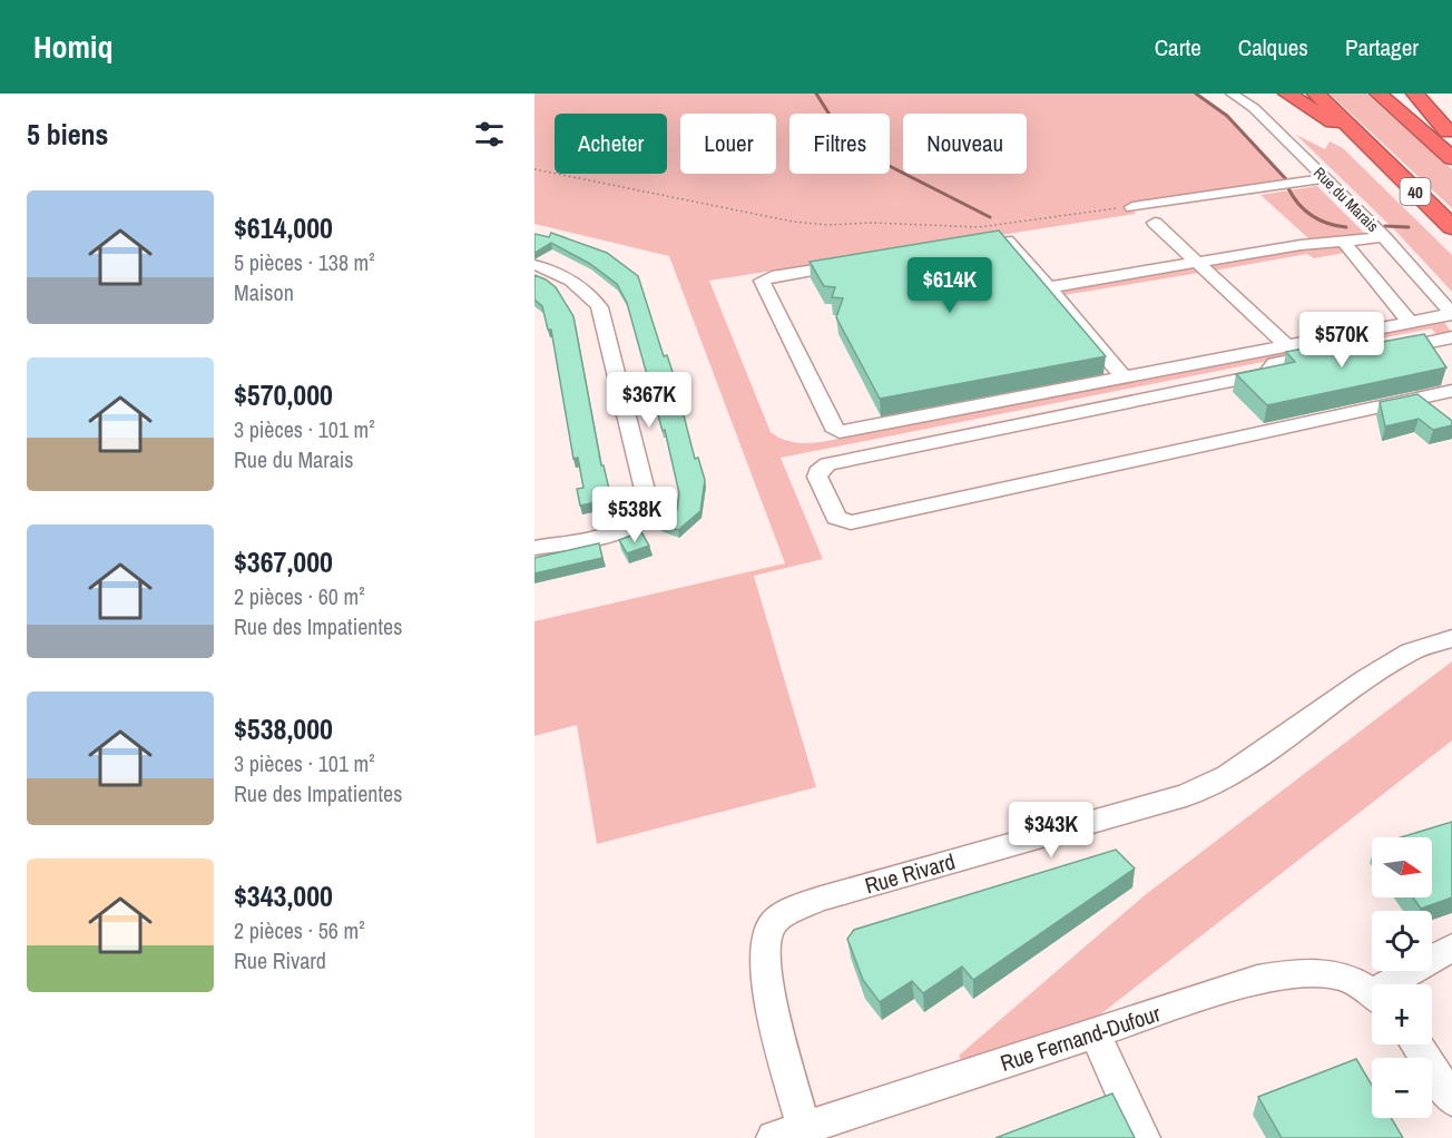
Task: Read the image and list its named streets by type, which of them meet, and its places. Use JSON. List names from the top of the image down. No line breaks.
{"streets":{"highway":["40"],"street":["Rue du Marais","Rue Rivard","Rue Fernand-Dufour"]},"crossings":[["Rue Rivard","Rue Fernand-Dufour"]],"north":"right","page":{"header":"Homiq","nav":["Carte","Calques","Partager"],"heading":"5 biens","chip":["Acheter","Louer","Filtres","Nouveau"],"list":[{"name":"$614,000","note":"5 pièces · 138 m² · Maison"},{"name":"$570,000","note":"3 pièces · 101 m² · Rue du Marais"},{"name":"$367,000","note":"2 pièces · 60 m² · Rue des Impatientes"},{"name":"$538,000","note":"3 pièces · 101 m² · Rue des Impatientes"},{"name":"$343,000","note":"2 pièces · 56 m² · Rue Rivard"}],"price":["$614K","$570K","$367K","$538K","$343K"],"map_buttons":["+","−"]}}
